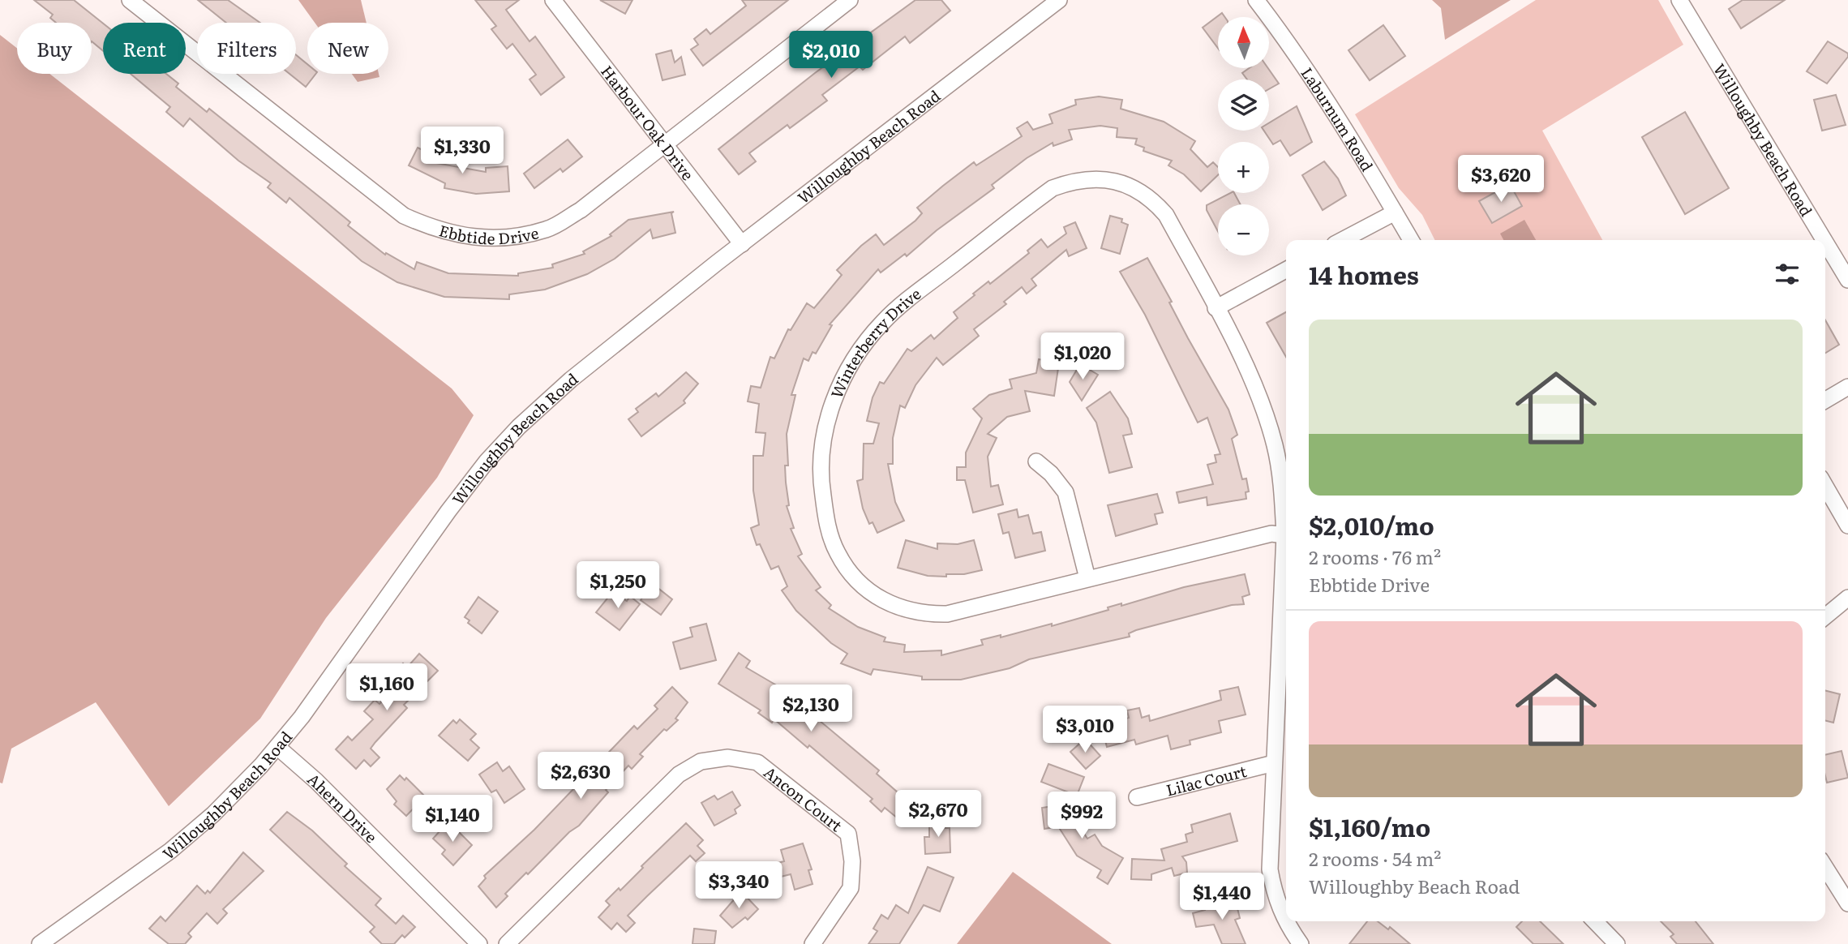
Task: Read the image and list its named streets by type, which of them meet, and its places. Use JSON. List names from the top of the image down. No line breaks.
{"streets":{"street":["Laburnum Road","Harbour Oak Drive","Willoughby Beach Road","Ebbtide Drive","Winterberry Drive","Lilac Court","Ancon Court","Ahern Drive"]},"crossings":[["Harbour Oak Drive","Willoughby Beach Road"],["Harbour Oak Drive","Ebbtide Drive"],["Willoughby Beach Road","Ahern Drive"],["Winterberry Drive","Lilac Court"]],"north":"top","page":{"map_buttons":["+","−"],"chip":["Buy","Rent","Filters","New"],"price":["$2,010","$1,330","$3,620","$1,020","$1,250","$1,160","$2,130","$3,010","$2,630","$2,670","$992","$1,140","$3,340","$1,440"],"heading":"14 homes","list":[{"name":"$2,010/mo","note":"2 rooms · 76 m² · Ebbtide Drive"},{"name":"$1,160/mo","note":"2 rooms · 54 m² · Willoughby Beach Road"}]}}
